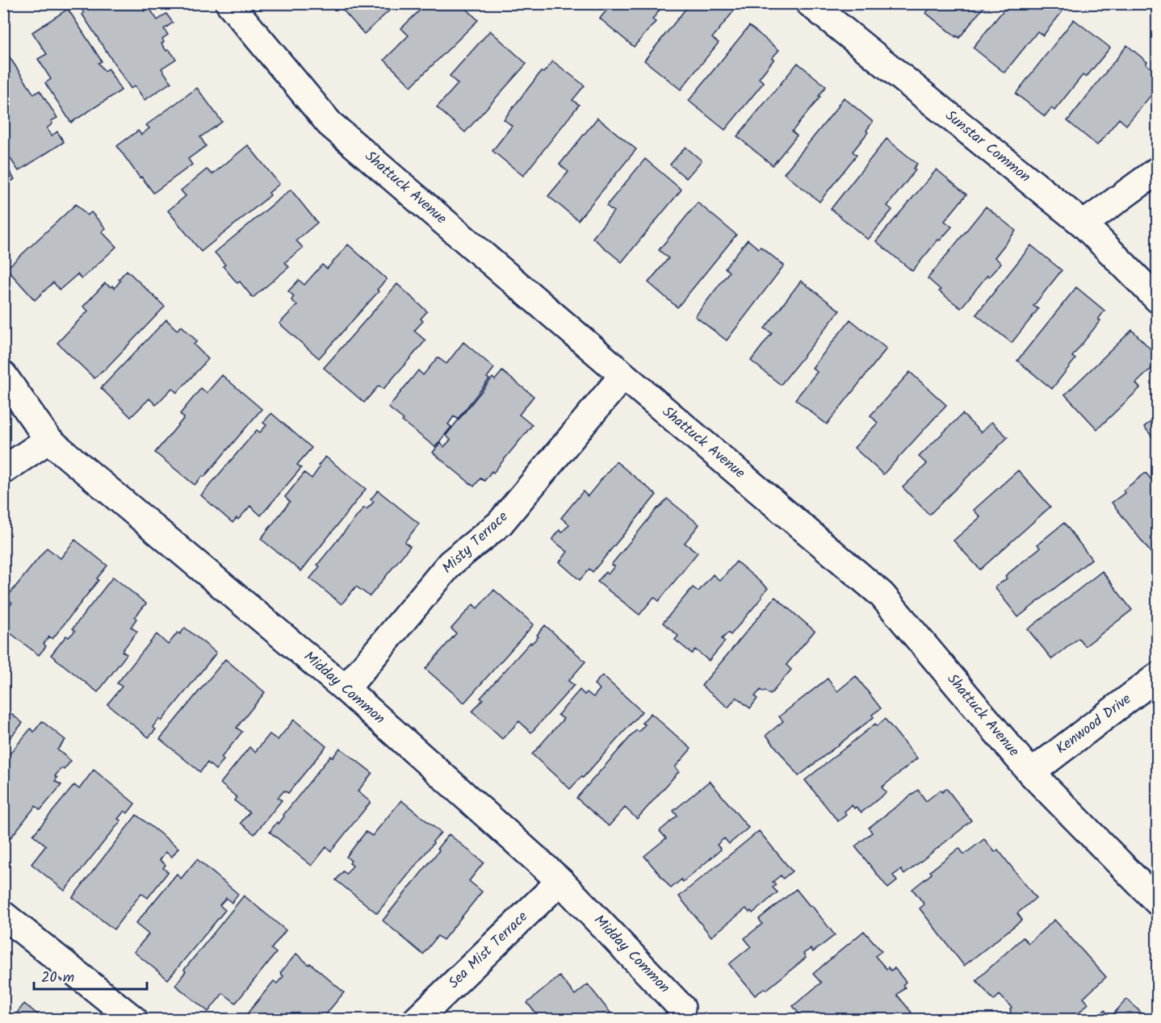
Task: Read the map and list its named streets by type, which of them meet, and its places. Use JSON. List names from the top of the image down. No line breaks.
{"streets":{"street":["Sunstar Common","Shattuck Avenue","Misty Terrace","Midday Common","Kenwood Drive","Sea Mist Terrace"]},"crossings":[["Shattuck Avenue","Misty Terrace"],["Shattuck Avenue","Kenwood Drive"],["Misty Terrace","Midday Common"],["Midday Common","Sea Mist Terrace"]],"scale_bar":"20 m"}
